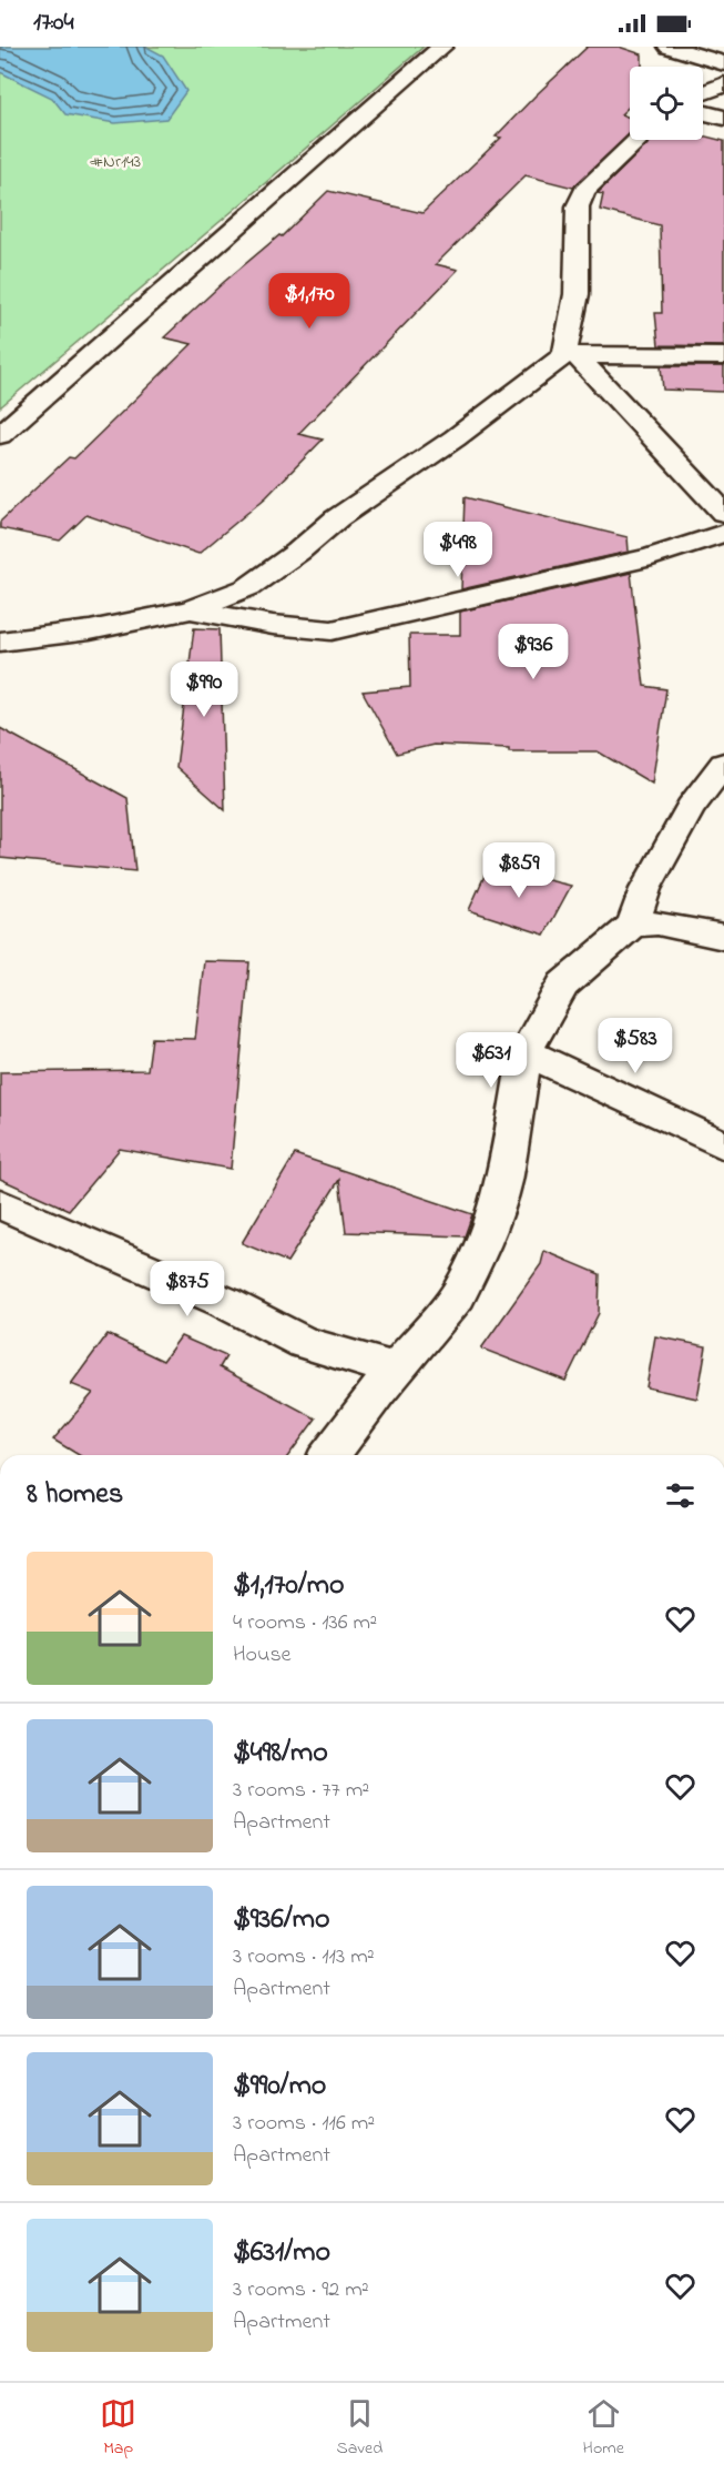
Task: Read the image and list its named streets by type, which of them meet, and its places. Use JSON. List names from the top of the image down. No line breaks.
{"parks":["#Nr143"],"page":{"status":"17:04","price":["$1,170","$498","$936","$990","$859","$583","$631","$875"],"heading":"8 homes","list":[{"name":"$1,170/mo","note":"4 rooms · 136 m² · House"},{"name":"$498/mo","note":"3 rooms · 77 m² · Apartment"},{"name":"$936/mo","note":"3 rooms · 113 m² · Apartment"},{"name":"$990/mo","note":"3 rooms · 116 m² · Apartment"},{"name":"$631/mo","note":"3 rooms · 92 m² · Apartment"}],"tabs":["Map","Saved","Home"]}}
